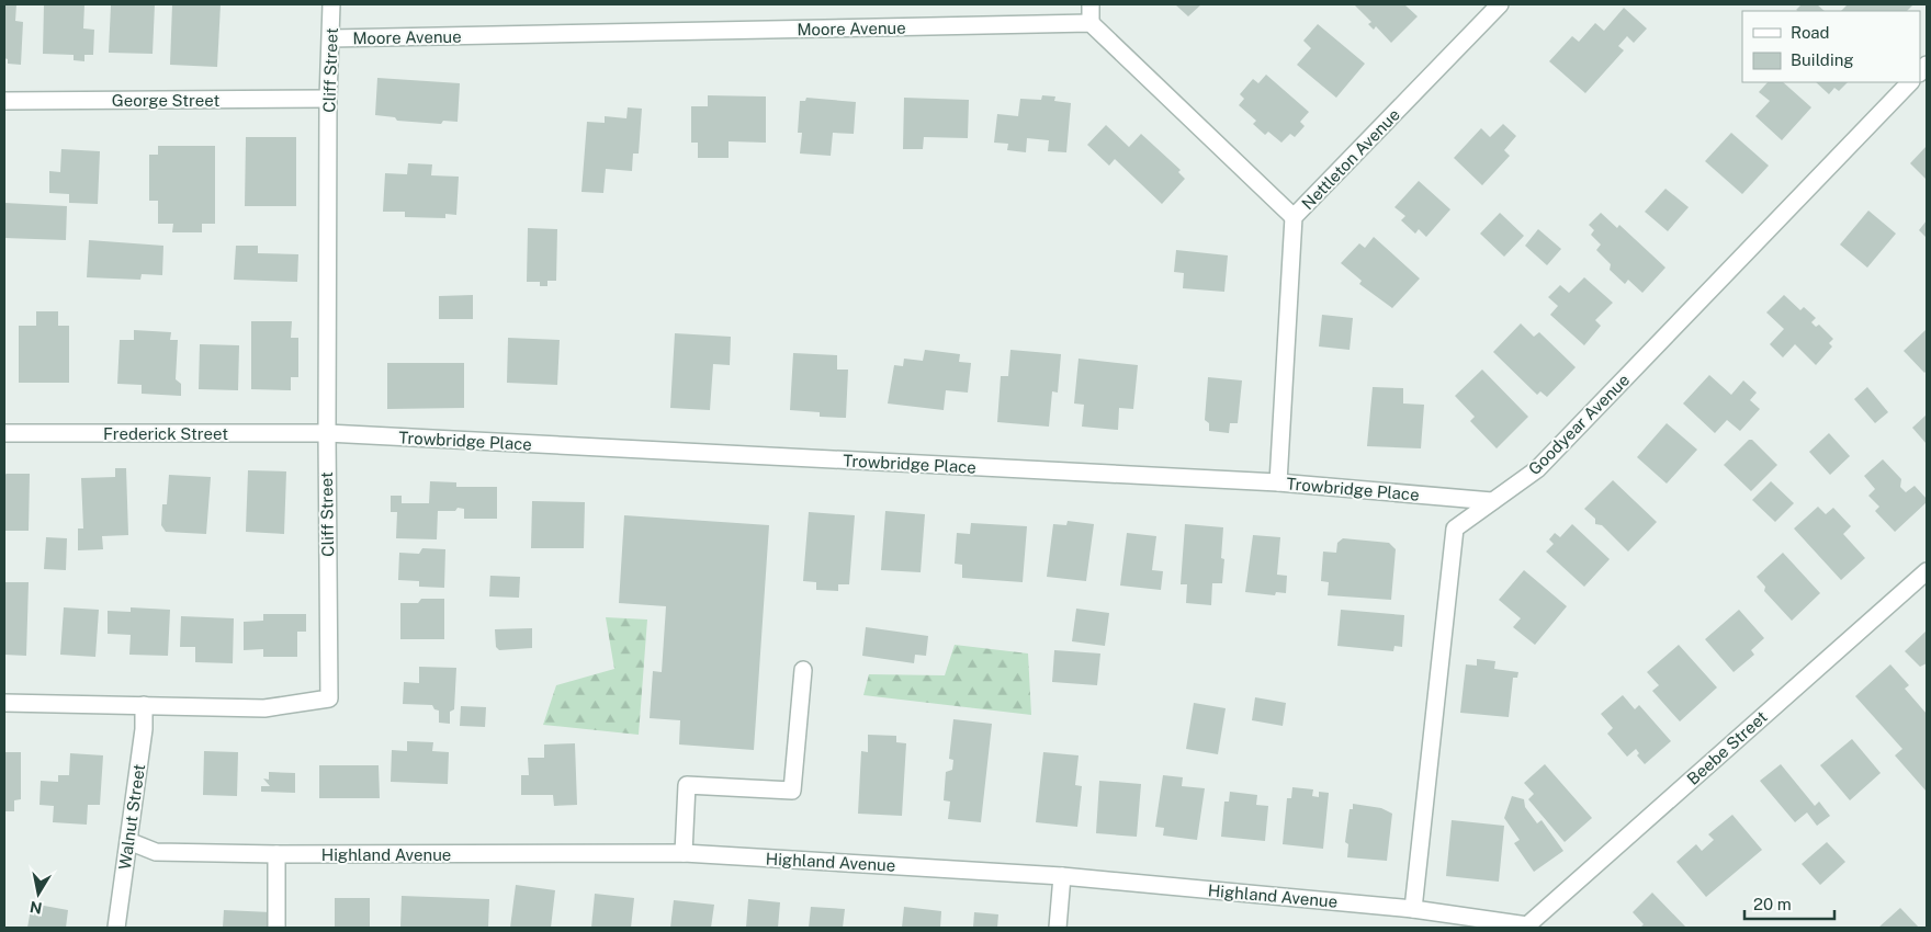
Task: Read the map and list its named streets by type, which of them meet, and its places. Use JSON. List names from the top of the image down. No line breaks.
{"streets":{"street":["Moore Avenue","Cliff Street","George Street","Nettleton Avenue","Goodyear Avenue","Frederick Street","Trowbridge Place","Beebe Street","Walnut Street","Highland Avenue"]},"crossings":[["Moore Avenue","Cliff Street"],["Cliff Street","George Street"],["Cliff Street","Frederick Street"],["Cliff Street","Trowbridge Place"],["Cliff Street","Walnut Street"],["Nettleton Avenue","Trowbridge Place"],["Goodyear Avenue","Trowbridge Place"],["Goodyear Avenue","Highland Avenue"],["Frederick Street","Trowbridge Place"],["Beebe Street","Highland Avenue"],["Walnut Street","Highland Avenue"]],"legend":["Road","Building"],"scale_bar":"20 m","north":"bottom"}
